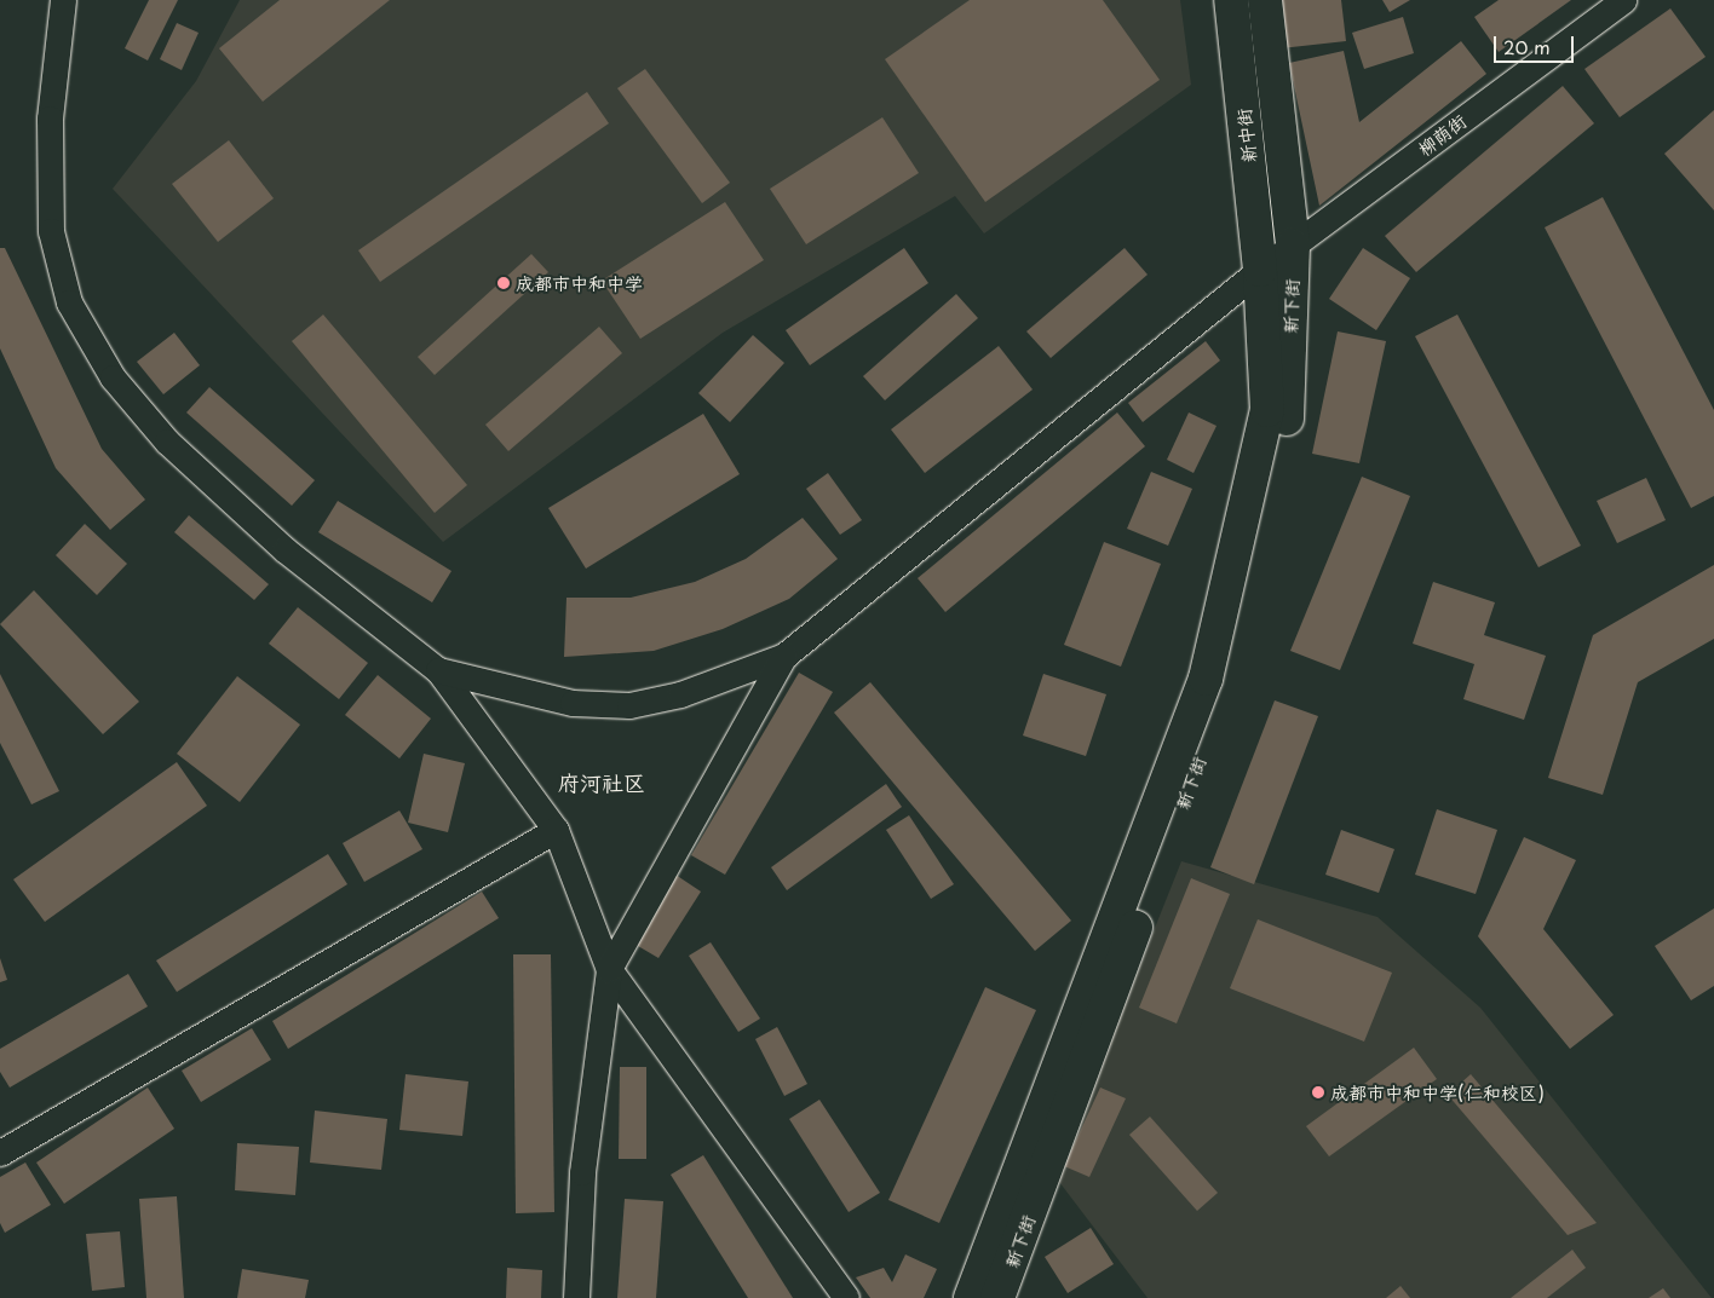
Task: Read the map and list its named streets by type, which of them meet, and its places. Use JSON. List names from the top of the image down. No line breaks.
{"streets":{"main road":["新中街","新下街"],"street":["柳荫街"]},"crossings":[["柳荫街","新中街"],["柳荫街","新下街"],["新中街","新下街"]],"districts":["府河社区"],"places":["成都市中和中学","成都市中和中学(仁和校区)"],"scale_bar":"20 m"}
